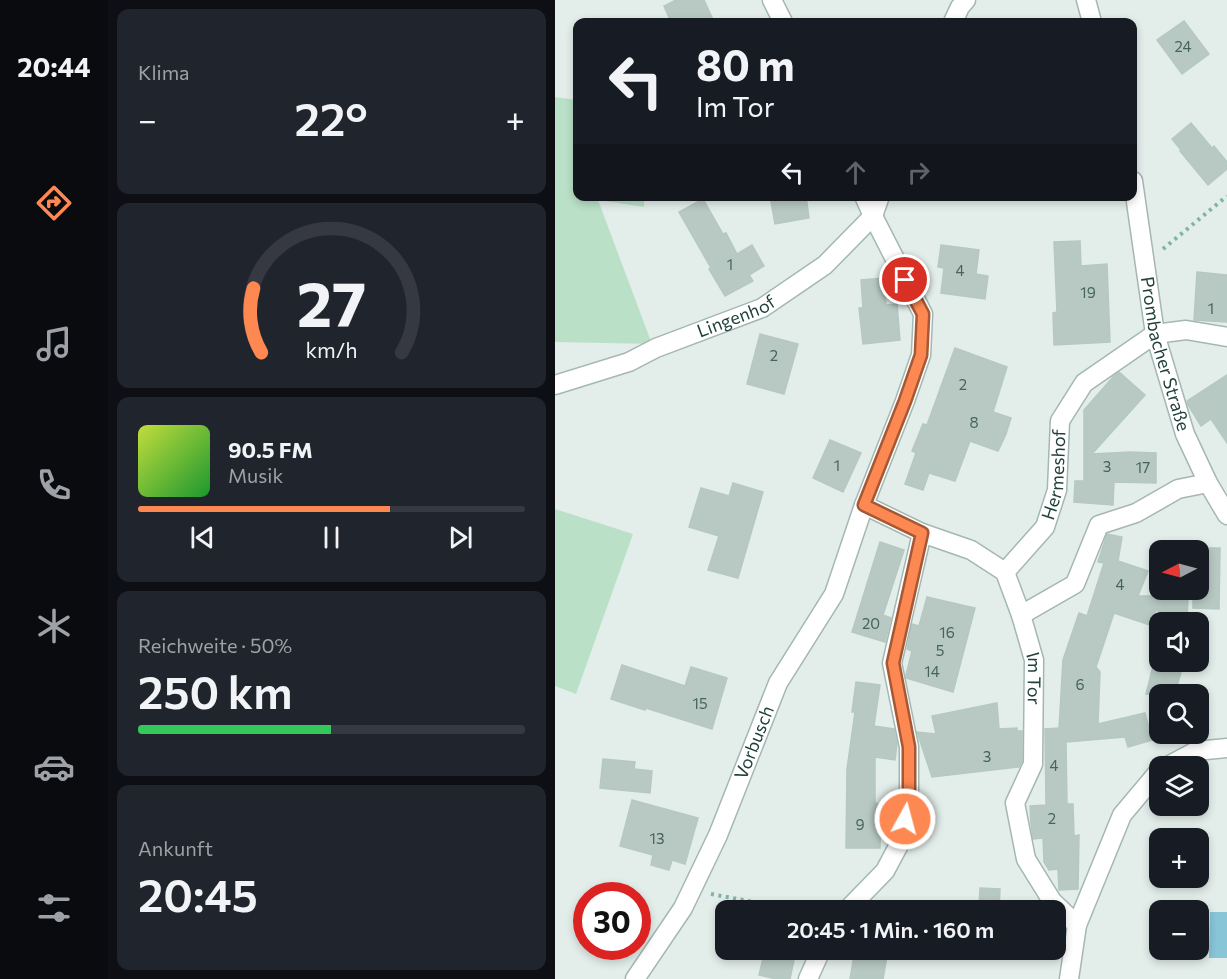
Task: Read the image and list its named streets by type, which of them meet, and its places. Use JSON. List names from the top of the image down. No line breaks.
{"streets":{"street":["Lingenhof","Prombacher Straße","Hermeshof","Im Tor","Vorbusch"]},"crossings":[["Lingenhof","Vorbusch"],["Prombacher Straße","Hermeshof"],["Hermeshof","Im Tor"]],"house_numbers":["24","1","4","19","1","2","2","8","1","3","17","4","20","16","5","14","6","15","3","4","2","9","13"],"north":"left","page":{"tabs":"20:44","tile":["Klima",["Reichweite · 50%","250 km"],["Ankunft","20:45"]],"turn":["80 m","Im Tor"],"heat":["−","22°","+"],"song":["90.5 FM","Musik"],"map_buttons":["+","−"],"limit":"30","trip":"20:45 · 1 Min. · 160 m","gauge":["27","km/h"]}}
